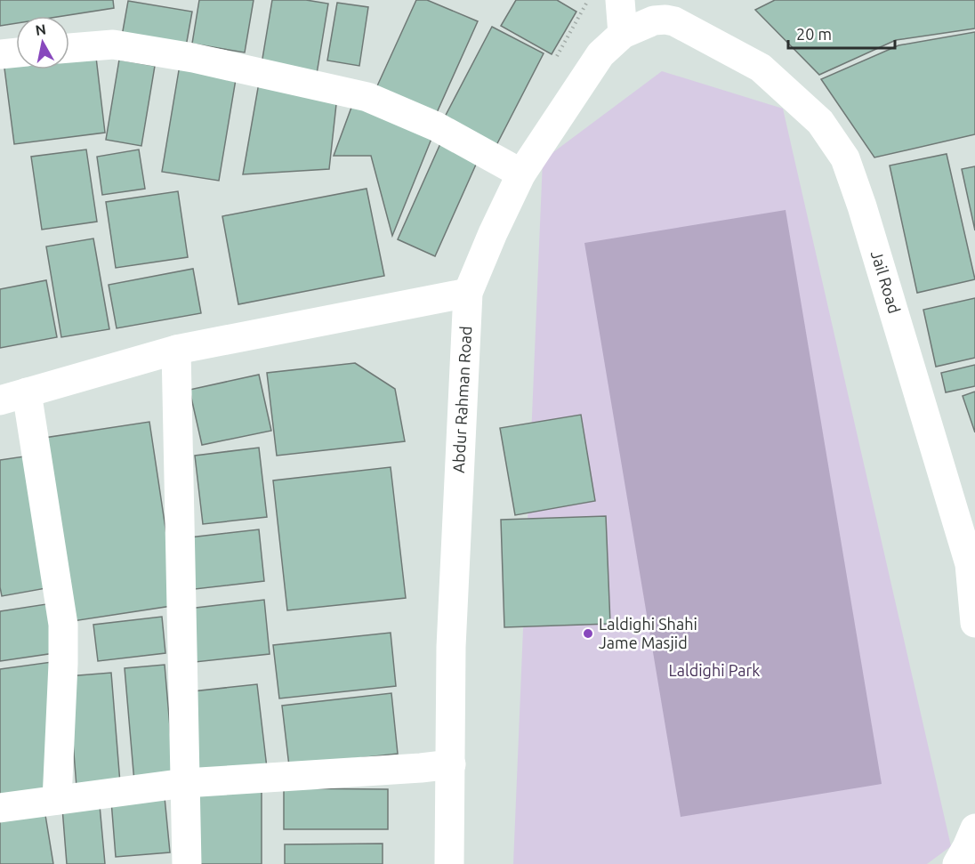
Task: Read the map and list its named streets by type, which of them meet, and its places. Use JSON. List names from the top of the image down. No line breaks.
{"streets":{"main road":["Jail Road","Abdur Rahman Road"]},"crossings":[["Jail Road","Abdur Rahman Road"]],"parks":["Laldighi Park"],"places":["Laldighi Shahi Jame Masjid"],"scale_bar":"20 m","north":"top"}
